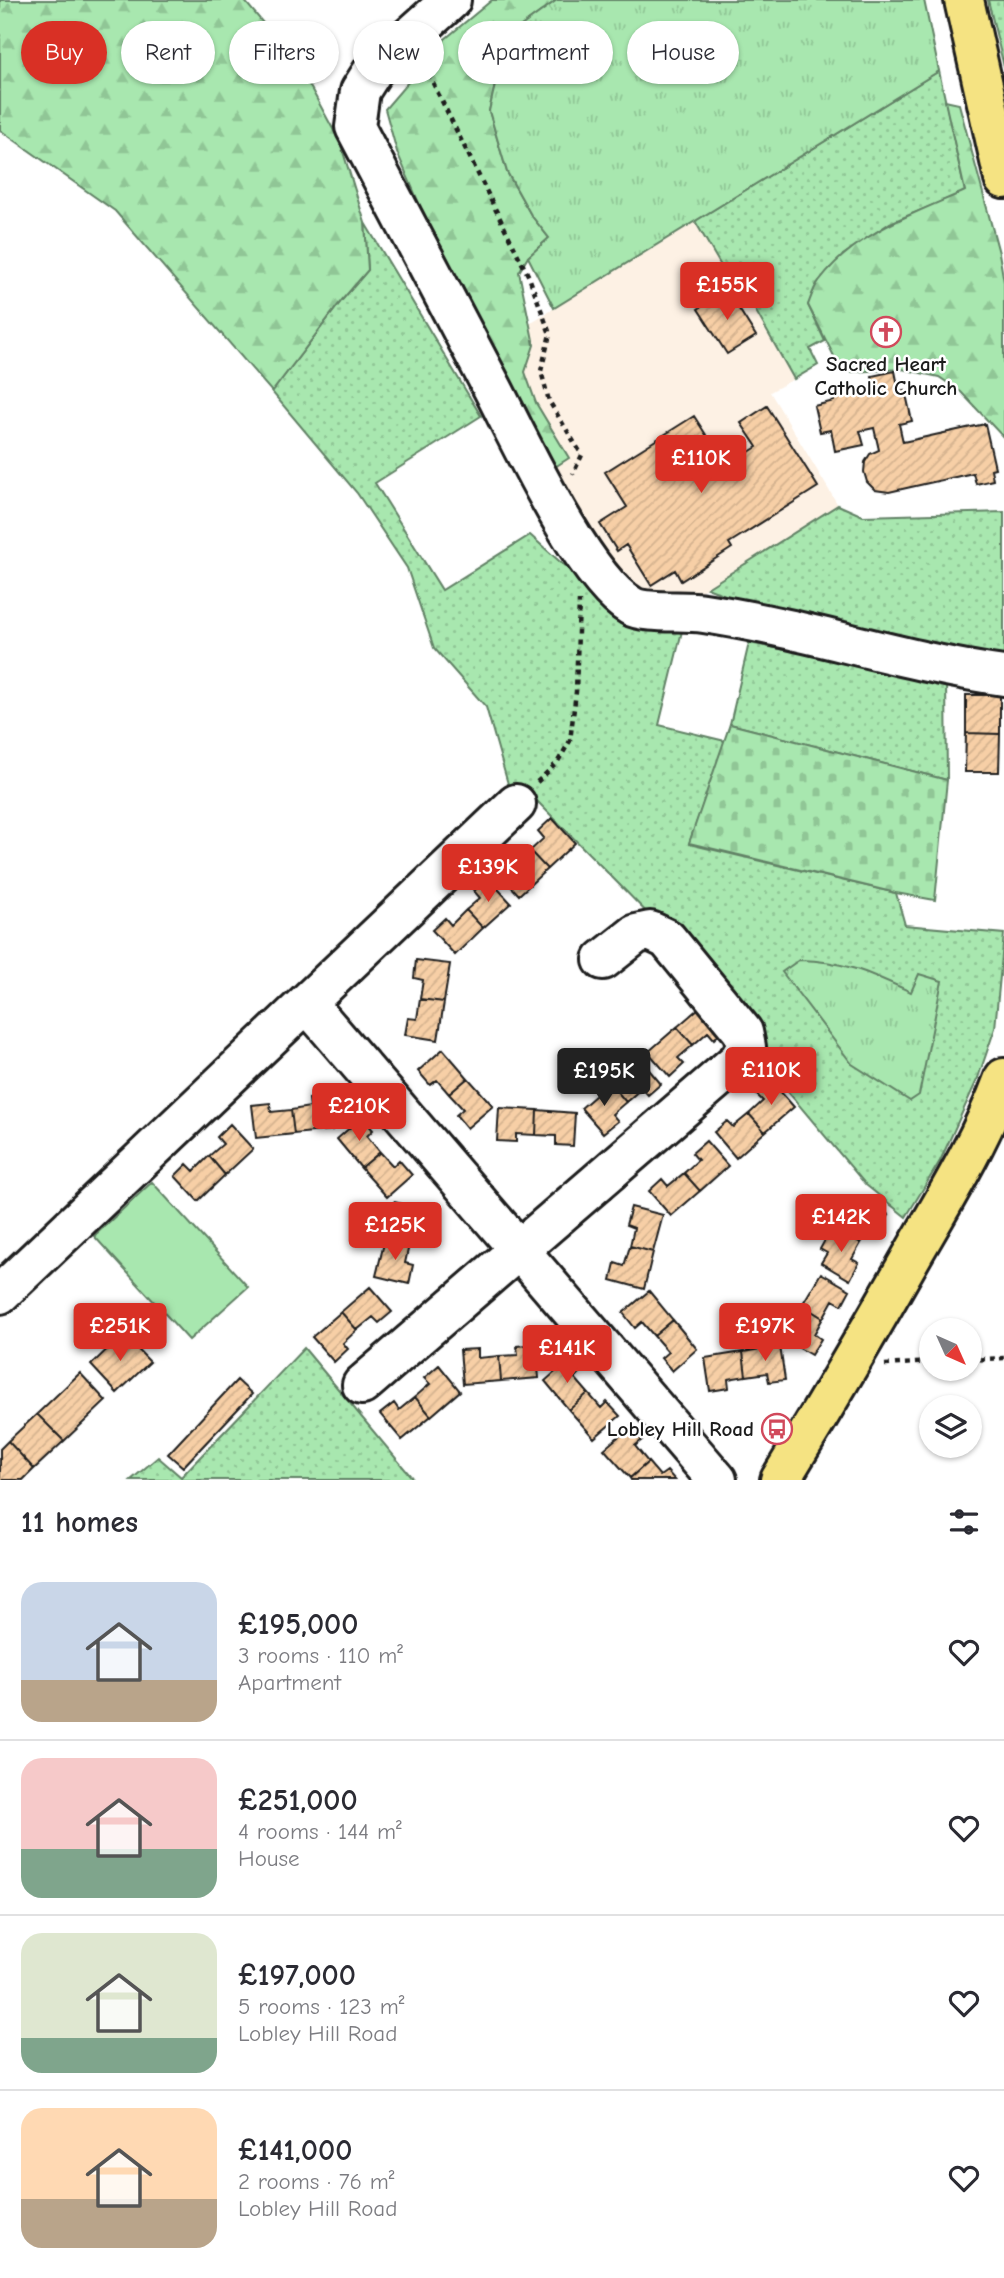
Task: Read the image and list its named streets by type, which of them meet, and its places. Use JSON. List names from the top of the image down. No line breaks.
{"places":{"church":["Sacred Heart Catholic Church"],"bus stop":["Lobley Hill Road"]},"north":"bottom right","page":{"chip":["Buy","Rent","Filters","New","Apartment","House"],"price":["£155K","£110K","£139K","£110K","£195K","£210K","£142K","£125K","£251K","£197K","£141K"],"heading":"11 homes","list":[{"name":"£195,000","note":"3 rooms · 110 m² · Apartment"},{"name":"£251,000","note":"4 rooms · 144 m² · House"},{"name":"£197,000","note":"5 rooms · 123 m² · Lobley Hill Road"},{"name":"£141,000","note":"2 rooms · 76 m² · Lobley Hill Road"}]}}
